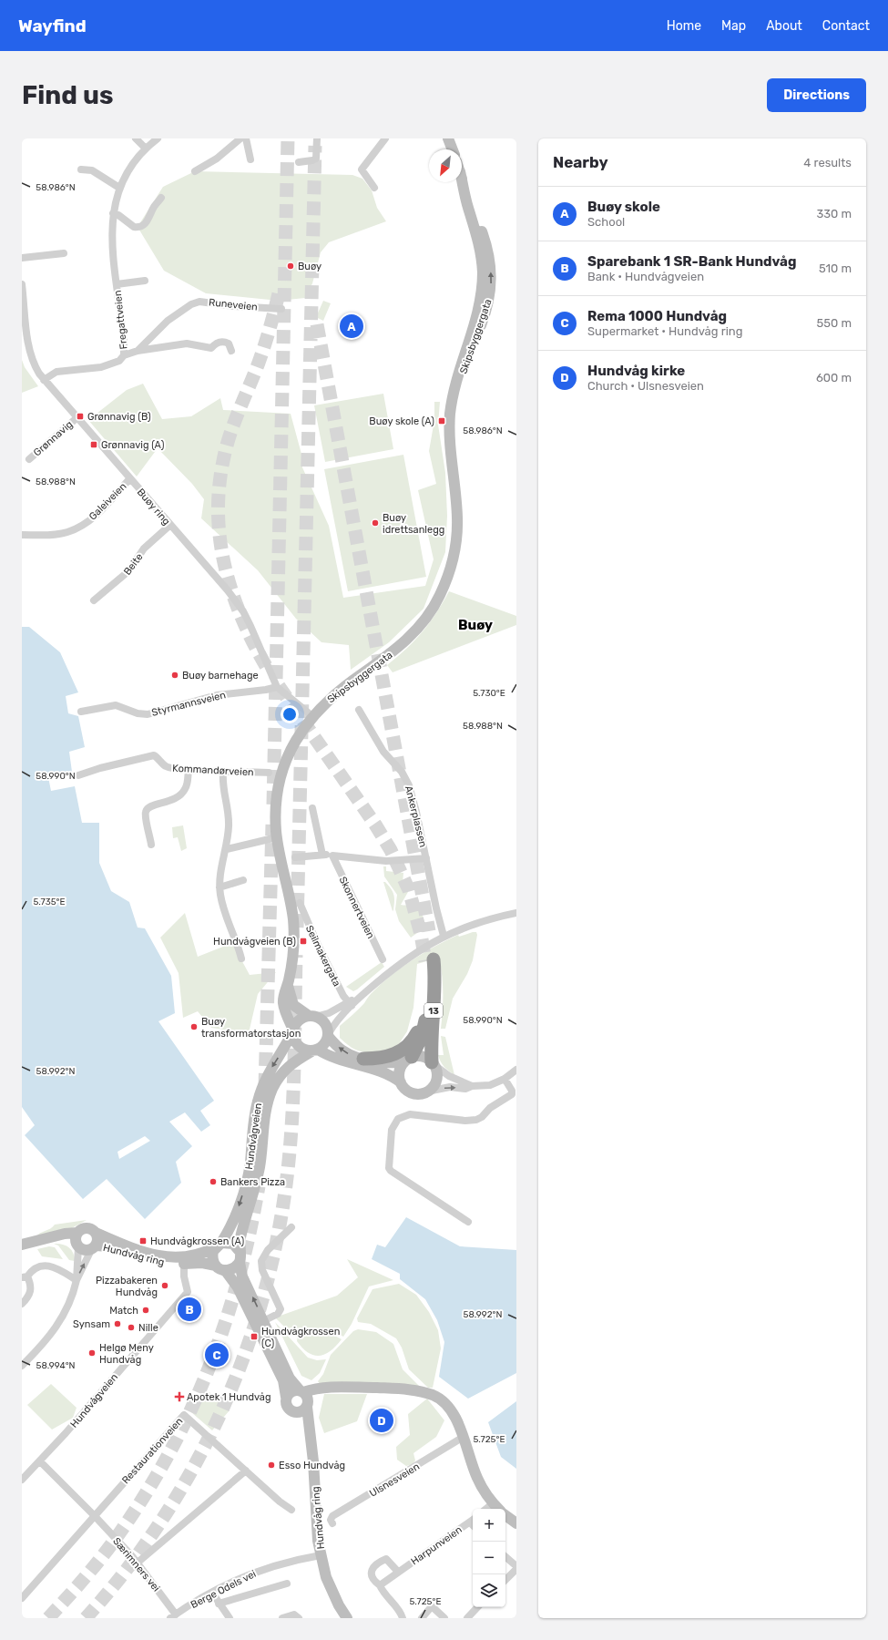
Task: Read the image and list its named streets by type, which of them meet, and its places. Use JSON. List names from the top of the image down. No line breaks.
{"streets":{"highway":["13"],"main road":["Skipsbyggergata","Hundvågveien","Hundvåg ring"],"street":["Runeveien","Fregattveien","Grønnavig","Galeiveien","Buøy ring","Beite","Styrmannsveien","Kommandørveien","Ankerplassen","Skonnertveien","Seilmakergata","Restaurationveien","Ulsnesveien","Harpunveien","Særimners vei","Berge Odels vei"]},"crossings":[["Runeveien","Fregattveien"],["Runeveien","Buøy ring"],["Skipsbyggergata","Buøy ring"],["Skipsbyggergata","Hundvågveien"],["Grønnavig","Buøy ring"],["Galeiveien","Buøy ring"],["Buøy ring","Beite"],["Buøy ring","Styrmannsveien"],["Hundvågveien","Hundvåg ring"],["Hundvågveien","Særimners vei"],["Hundvåg ring","Berge Odels vei"],["Restaurationveien","Særimners vei"],["Særimners vei","Berge Odels vei"]],"districts":["Buøy"],"places":{"other":["Buøy","Buøy idrettsanlegg","Buøy barnehage","Buøy transformatorstasjon","Bankers Pizza","Pizzabakeren Hundvåg","Match","Synsam","Nille","Helgø Meny Hundvåg","Esso Hundvåg"],"transit":["Grønnavig (B)","Buøy skole (A)","Grønnavig (A)","Hundvågveien (B)","Hundvågkrossen (A)","Hundvågkrossen (C)"],"health":["Apotek 1 Hundvåg"]},"north":"bottom left","page":{"header":"Wayfind","nav":["Home","Map","About","Contact"],"buttons":"Directions","title":"Find us","heading":["Nearby","4 results"],"list":[{"mark":"A","name":"Buøy skole","note":"School","value":"330 m"},{"mark":"B","name":"Sparebank 1 SR-Bank Hundvåg","note":"Bank · Hundvågveien","value":"510 m"},{"mark":"C","name":"Rema 1000 Hundvåg","note":"Supermarket · Hundvåg ring","value":"550 m"},{"mark":"D","name":"Hundvåg kirke","note":"Church · Ulsnesveien","value":"600 m"}],"pins":["A","B","C","D"],"map_buttons":["+","−"]},"coordinates":["58.986°N","58.988°N","5.730°E","58.990°N","5.735°E","58.992°N","58.994°N","5.725°E"]}
